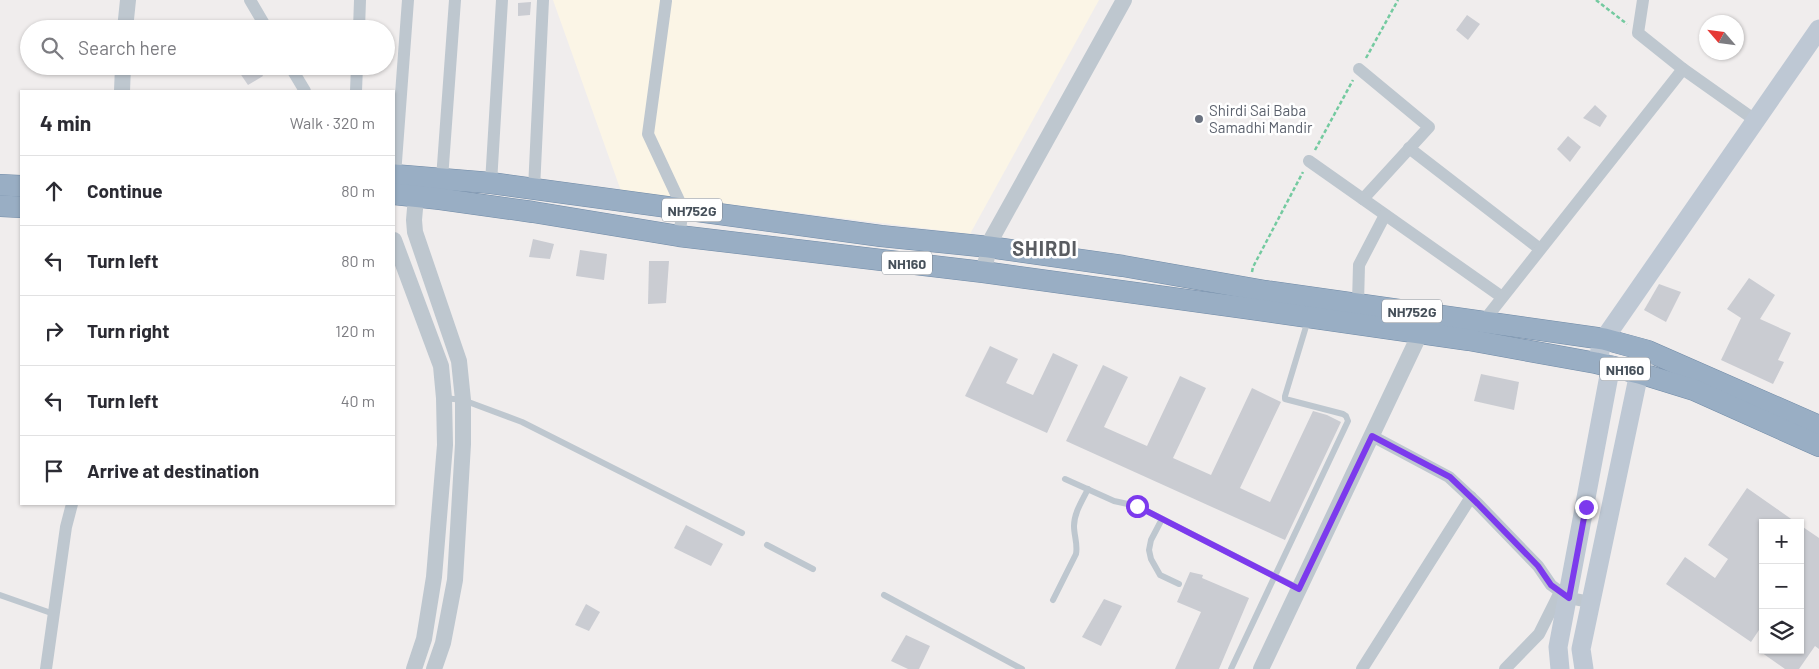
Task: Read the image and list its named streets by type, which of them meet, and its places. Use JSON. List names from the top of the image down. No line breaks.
{"streets":{"highway":["NH752G","NH160"]},"crossings":[["NH752G","NH160"]],"districts":["SHIRDI"],"places":["Shirdi Sai Baba Samadhi Mandir"],"north":"top left","page":{"search":"Search here","heading":["4 min","Walk · 320 m"],"list":[["Continue","80 m"],["Turn left","80 m"],["Turn right","120 m"],["Turn left","40 m"],"Arrive at destination"],"map_buttons":["+","−"]}}
